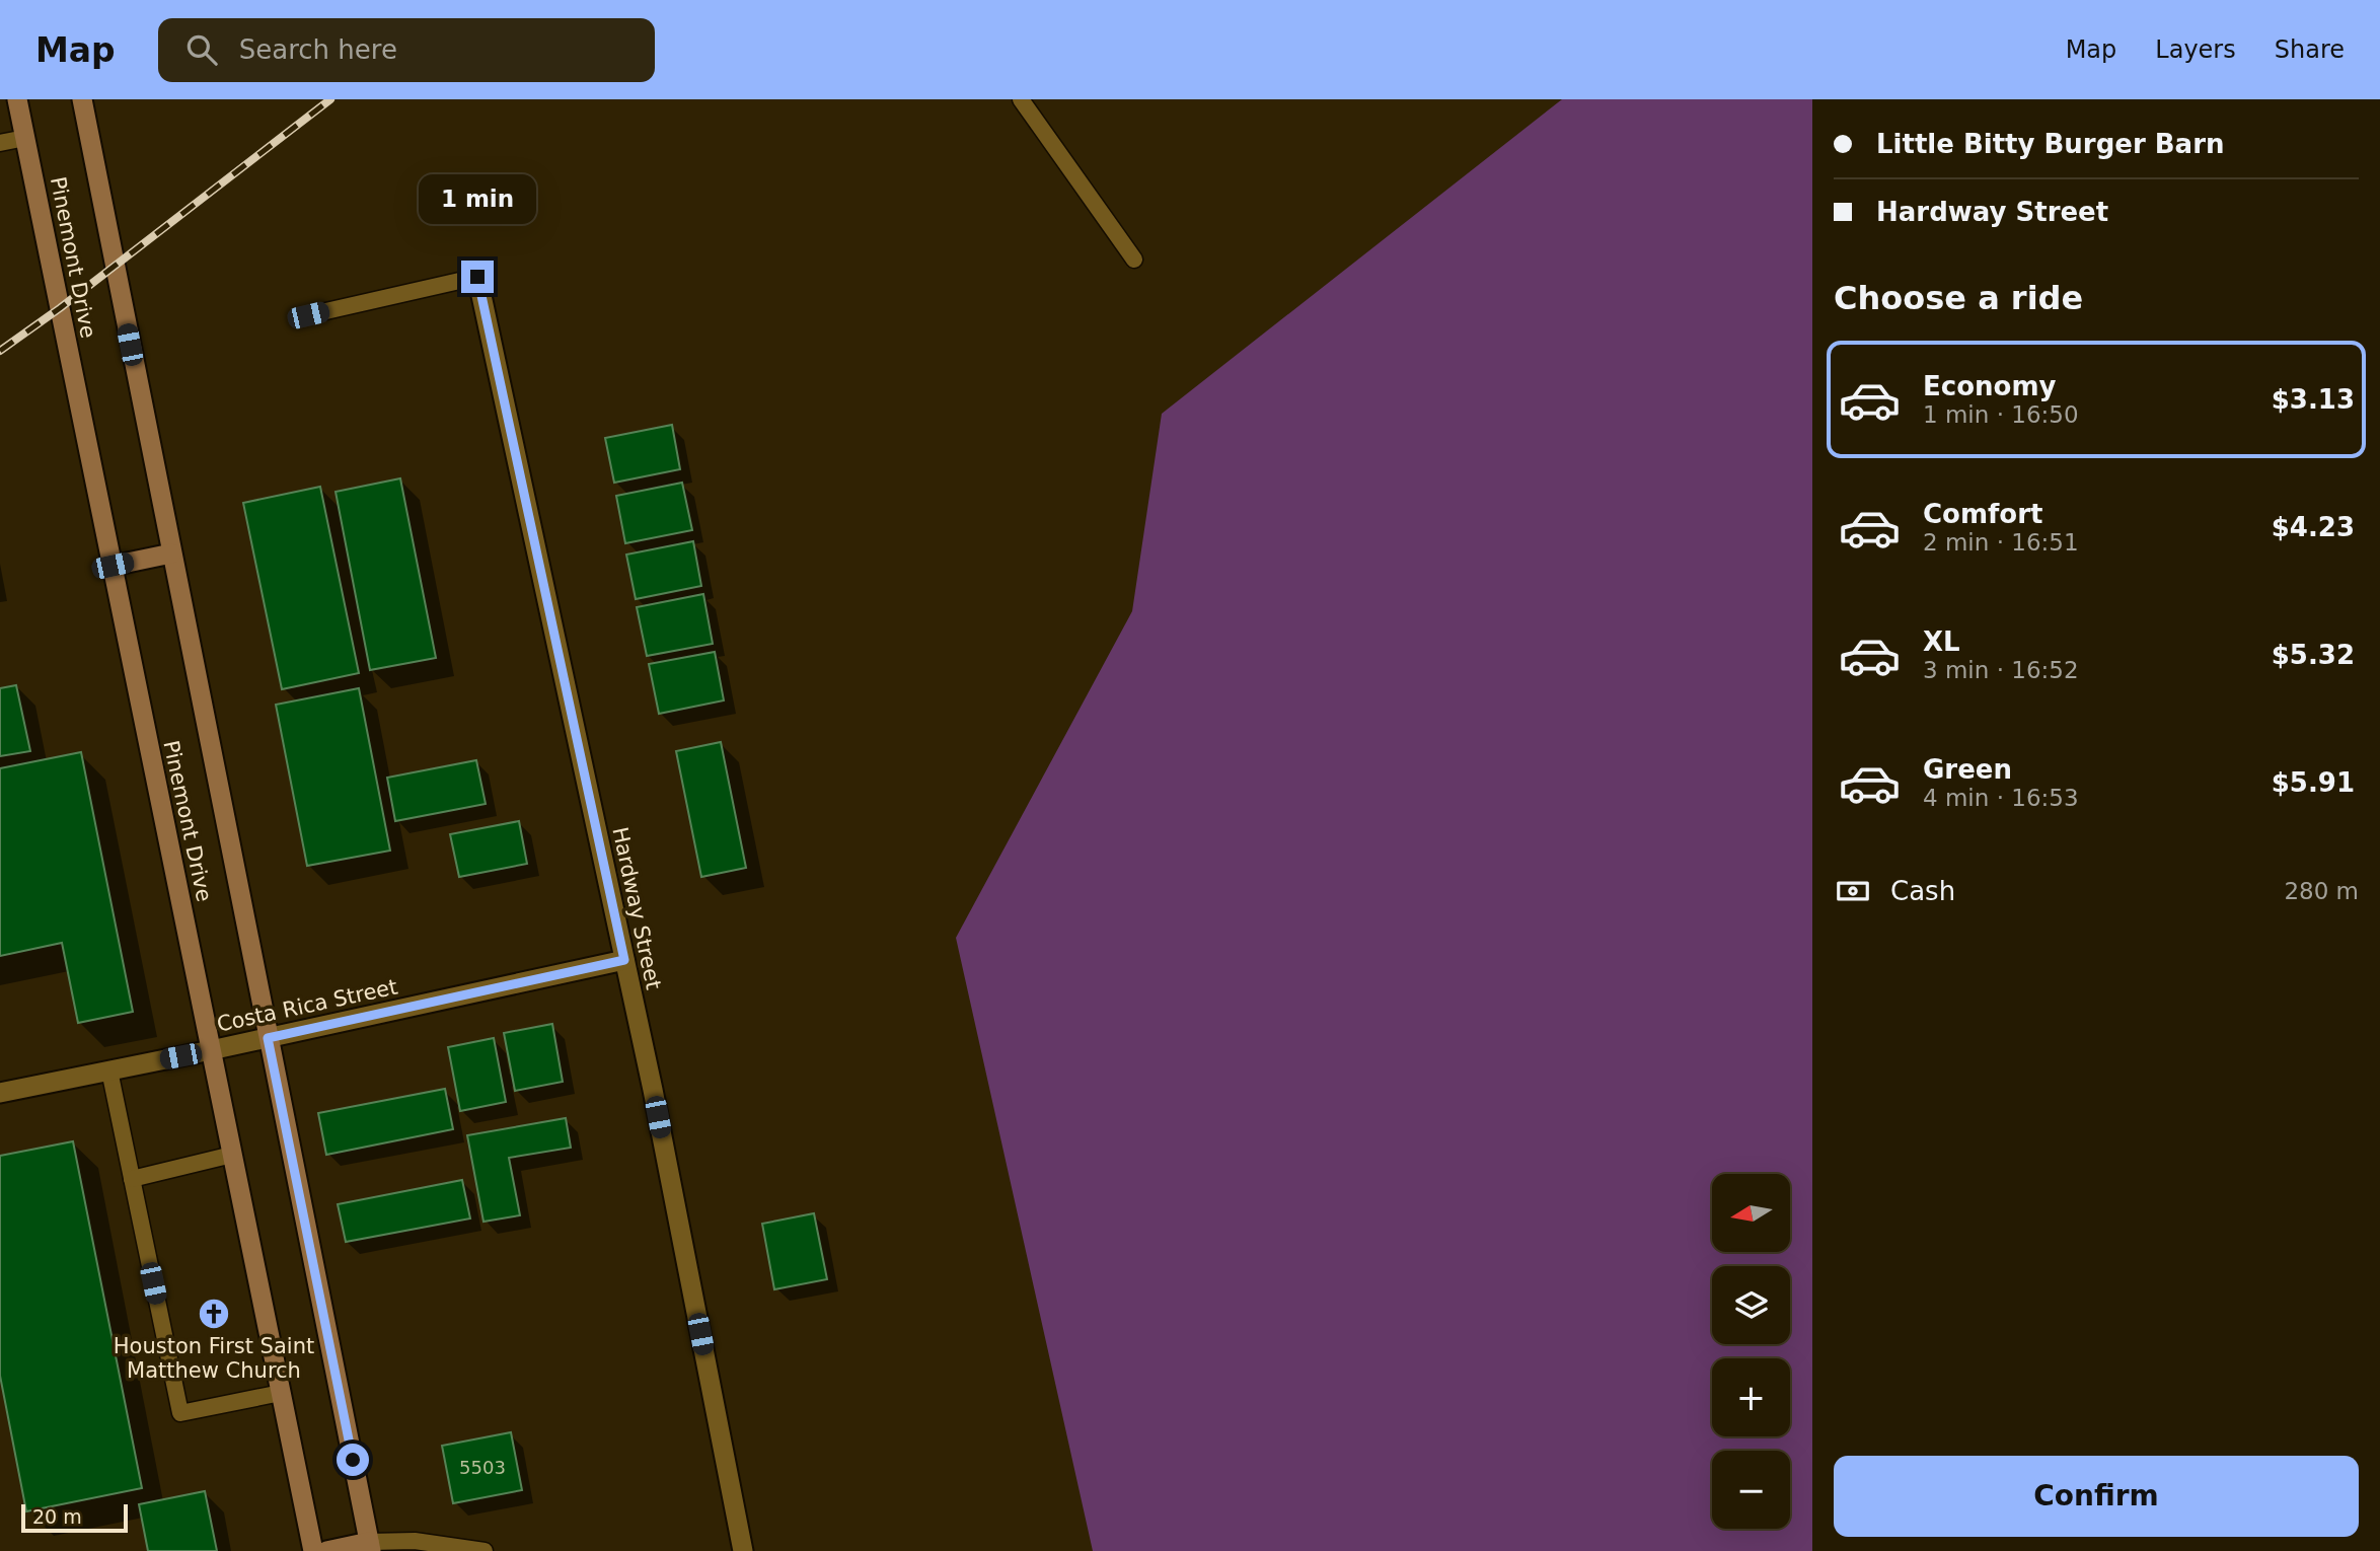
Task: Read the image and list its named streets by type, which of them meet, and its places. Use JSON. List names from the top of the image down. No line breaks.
{"streets":{"main road":["Pinemont Drive"],"street":["Hardway Street","Costa Rica Street"]},"crossings":[["Pinemont Drive","Costa Rica Street"],["Hardway Street","Costa Rica Street"]],"places":{"church":["Houston First Saint Matthew Church"]},"house_numbers":["5503"],"scale_bar":"20 m","north":"left","page":{"header":"Map","search":"Search here","nav":["Map","Layers","Share"],"banner":["Little Bitty Burger Barn","Hardway Street"],"bubble":"1 min","heading":"Choose a ride","list":[{"name":"Economy","note":"1 min · 16:50","value":"$3.13"},{"name":"Comfort","note":"2 min · 16:51","value":"$4.23"},{"name":"XL","note":"3 min · 16:52","value":"$5.32"},{"name":"Green","note":"4 min · 16:53","value":"$5.91"}],"pay":["Cash","280 m"],"map_buttons":["+","−"],"buttons":"Confirm","scale":"20 m"}}
